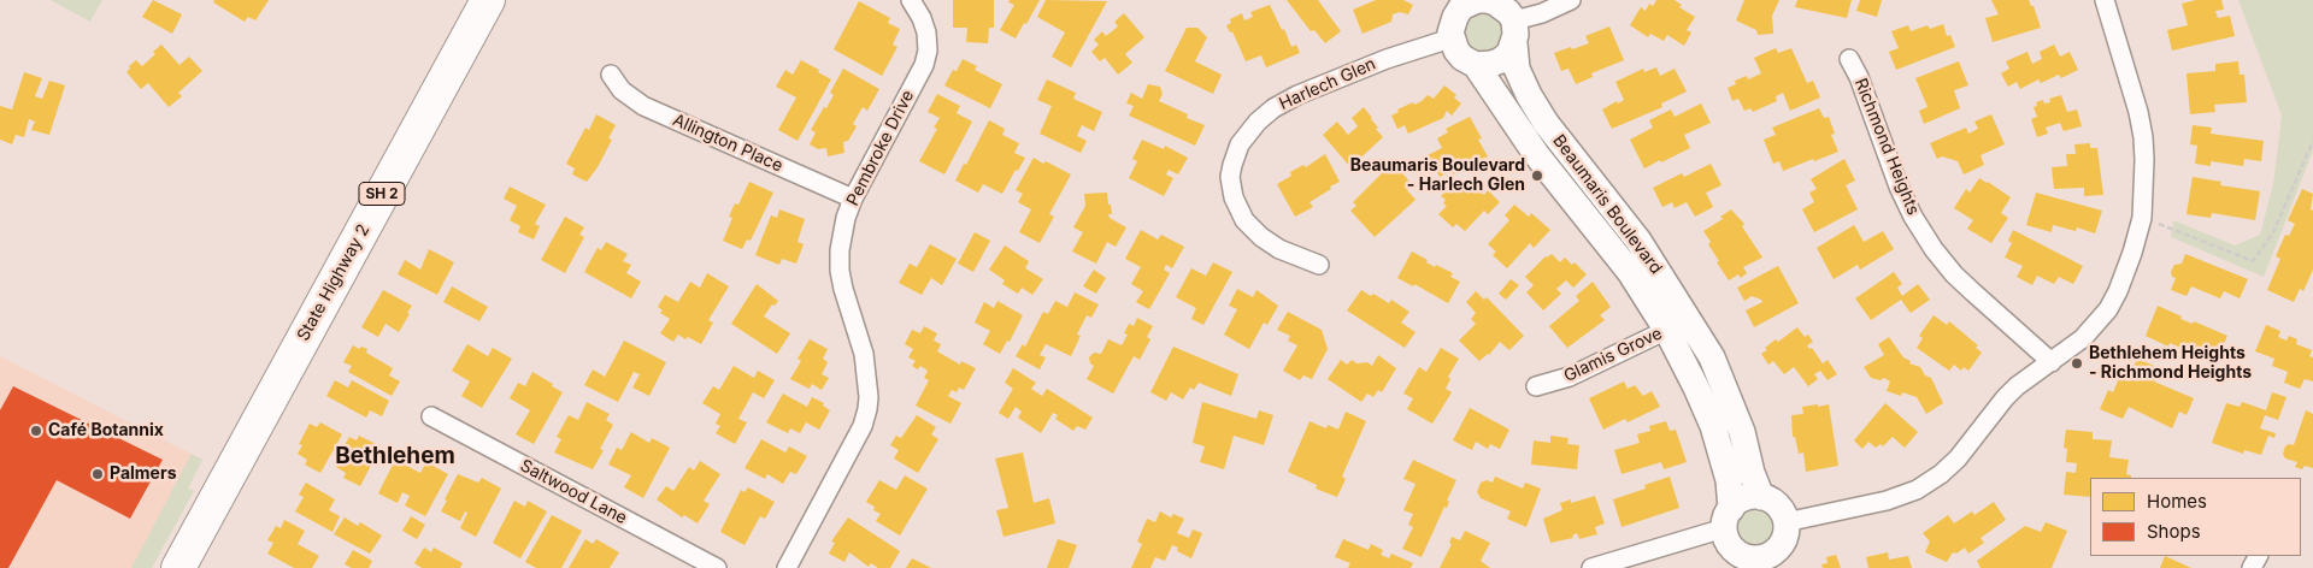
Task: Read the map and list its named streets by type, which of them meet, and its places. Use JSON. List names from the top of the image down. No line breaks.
{"streets":{"highway":["SH 2","State Highway 2"],"street":["Harlech Glen","Allington Place","Richmond Heights","Pembroke Drive","Beaumaris Boulevard","Glamis Grove","Saltwood Lane"]},"crossings":[["Harlech Glen","Beaumaris Boulevard"],["Allington Place","Pembroke Drive"],["Beaumaris Boulevard","Glamis Grove"]],"districts":["Bethlehem"],"places":["Beaumaris Boulevard - Harlech Glen","Bethlehem Heights - Richmond Heights","Café Botannix","Palmers"],"legend":["Homes","Shops"]}
